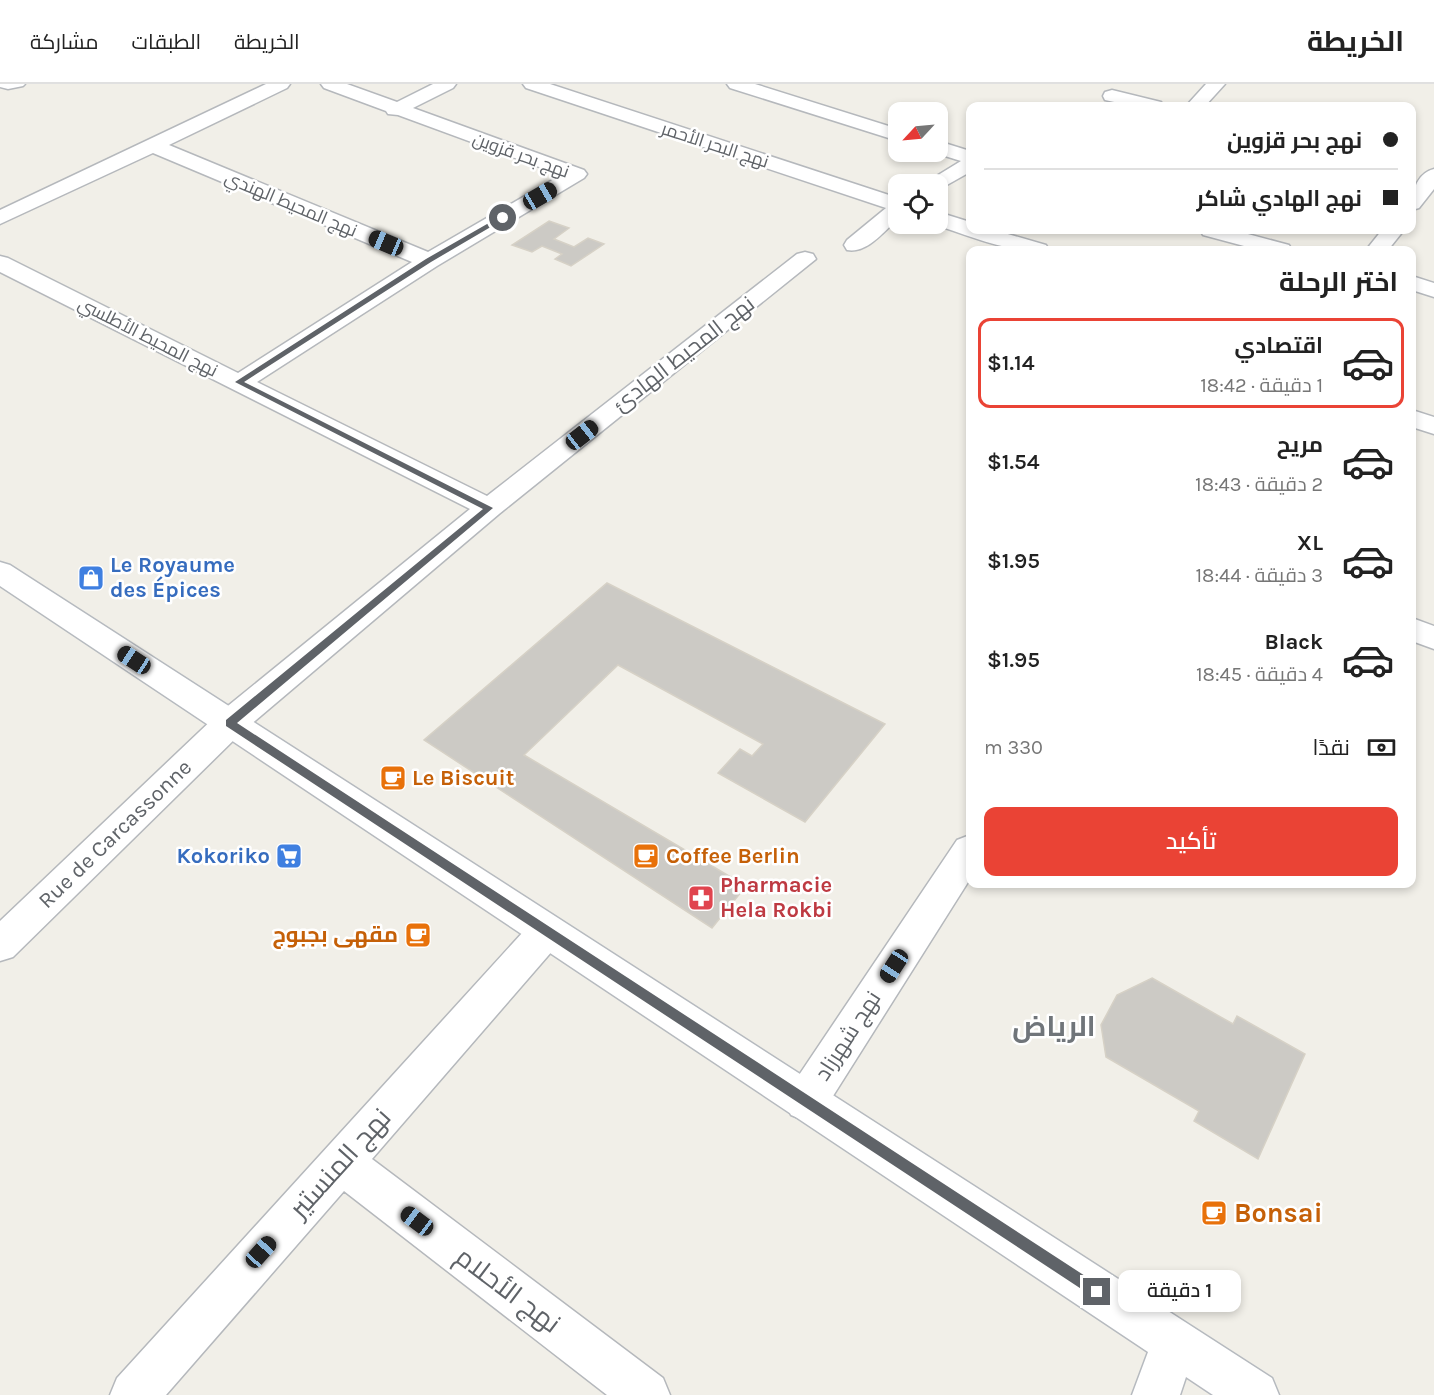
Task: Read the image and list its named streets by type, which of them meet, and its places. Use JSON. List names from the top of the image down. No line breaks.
{"streets":{"street":["نهج البحر الأحمر","نهج بحر قزوين","نهج المحيط الهندي","نهج المحيط الأطلسي","نهج المحيط الهادئ","Rue de Carcassonne","نهج شهرزاد","نهج المنستير","نهج الأحلام"]},"crossings":[["نهج بحر قزوين","نهج المحيط الهندي"],["نهج بحر قزوين","نهج المحيط الأطلسي"],["نهج المحيط الأطلسي","نهج المحيط الهادئ"],["نهج المحيط الهادئ","Rue de Carcassonne"],["نهج المنستير","نهج الأحلام"]],"districts":["الرياض"],"places":{"shop":["Le Royaume des Épices"],"cafe":["Le Biscuit","Coffee Berlin","مقهى بجبوج","Bonsai"],"supermarket":["Kokoriko"],"pharmacy":["Pharmacie Hela Rokbi"]},"north":"bottom left","page":{"header":"الخريطة","nav":["الخريطة","الطبقات","مشاركة"],"banner":["نهج بحر قزوين","نهج الهادي شاكر"],"heading":"اختر الرحلة","list":[{"name":"اقتصادي","note":"1 دقيقة · 18:42","value":"$1.14"},{"name":"مريح","note":"2 دقيقة · 18:43","value":"$1.54"},{"name":"XL","note":"3 دقيقة · 18:44","value":"$1.95"},{"name":"Black","note":"4 دقيقة · 18:45","value":"$1.95"}],"pay":["نقدًا","330 m"],"buttons":"تأكيد","bubble":"1 دقيقة"}}
